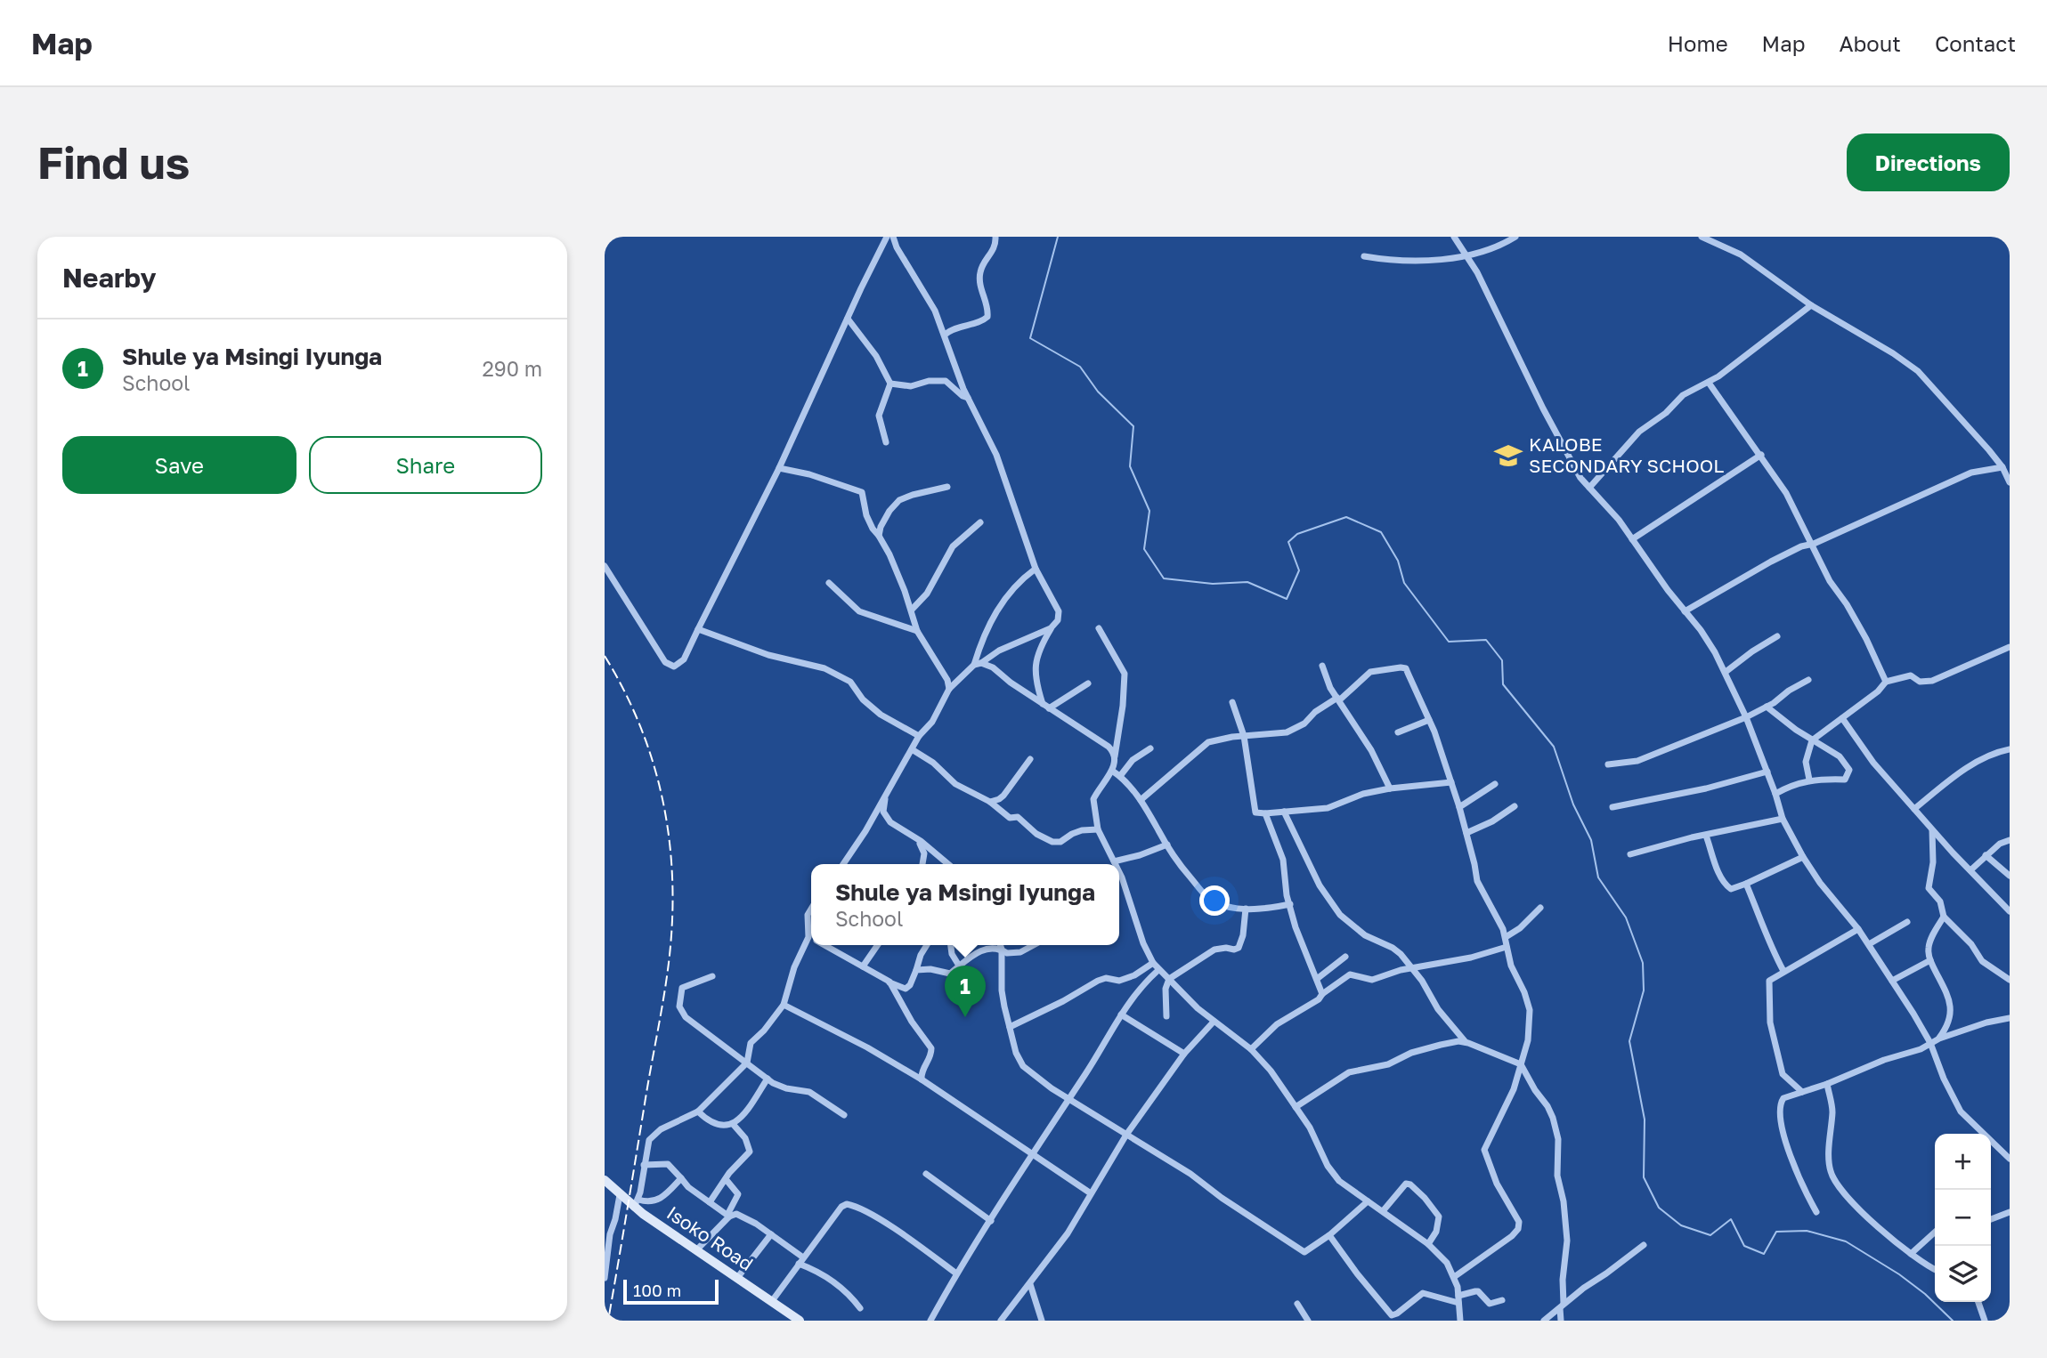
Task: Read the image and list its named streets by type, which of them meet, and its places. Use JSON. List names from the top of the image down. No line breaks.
{"streets":{"street":["Isoko Road"]},"places":{"school or university":["KALOBE SECONDARY SCHOOL"]},"scale_bar":"100 m","page":{"header":"Map","nav":["Home","Map","About","Contact"],"buttons":["Directions",["Save","Share"]],"title":"Find us","heading":"Nearby","list":[{"mark":"1","name":"Shule ya Msingi Iyunga","note":"School","value":"290 m"}],"popup":["Shule ya Msingi Iyunga","School"],"pins":"1","map_buttons":["+","−"],"scale":"100 m"}}
